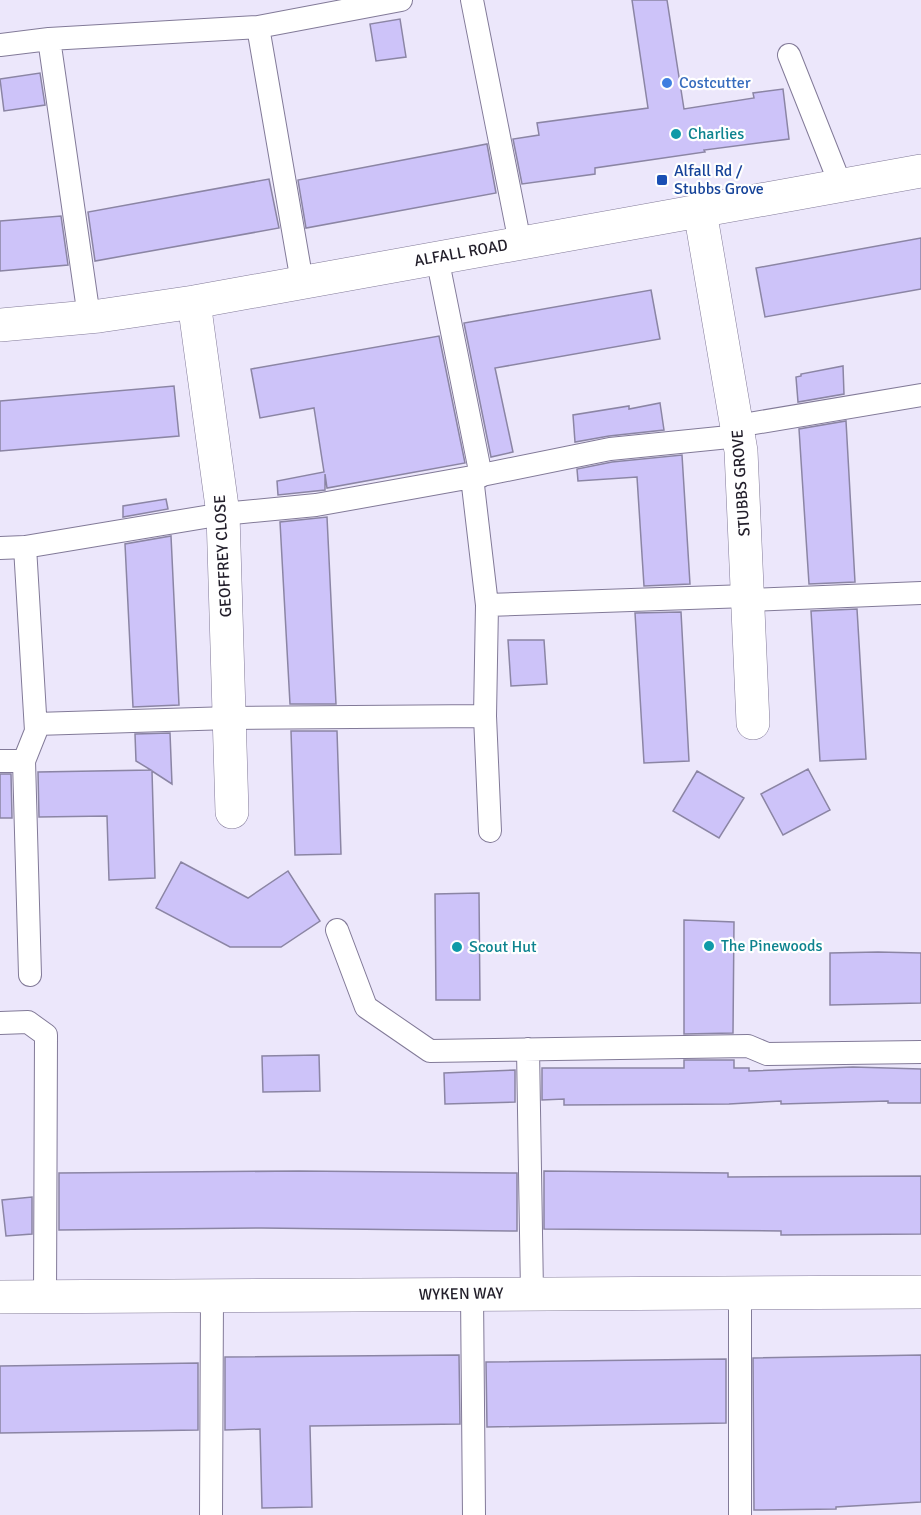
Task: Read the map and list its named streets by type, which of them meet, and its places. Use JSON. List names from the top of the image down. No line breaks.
{"streets":{"street":["ALFALL ROAD","STUBBS GROVE","GEOFFREY CLOSE","WYKEN WAY"]},"crossings":[["ALFALL ROAD","STUBBS GROVE"],["ALFALL ROAD","GEOFFREY CLOSE"]],"places":{"other":["Costcutter","Charlies","The Pinewoods","Scout Hut"],"transit":["Alfall Rd / Stubbs Grove"]}}
